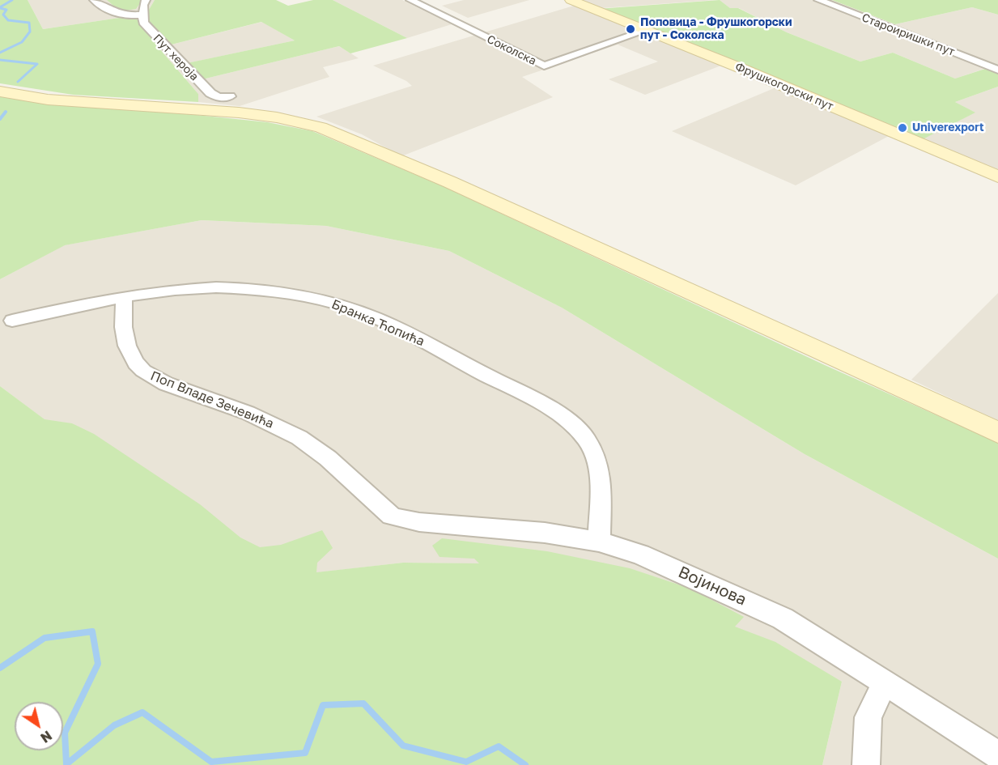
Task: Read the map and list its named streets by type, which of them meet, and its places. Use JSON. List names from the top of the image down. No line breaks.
{"streets":{"main road":["Фрушкогорски пут"],"street":["Староиришки пут","Соколска","Пут хероја","Бранка Ћопића","Поп Владе Зечевића","Војинова"]},"crossings":[["Соколска","Фрушкогорски пут"],["Бранка Ћопића","Поп Владе Зечевића"],["Бранка Ћопића","Војинова"],["Поп Владе Зечевића","Војинова"]],"places":["Поповица - Фрушкогорски пут - Соколска","Univerexport"],"north":"bottom right"}
